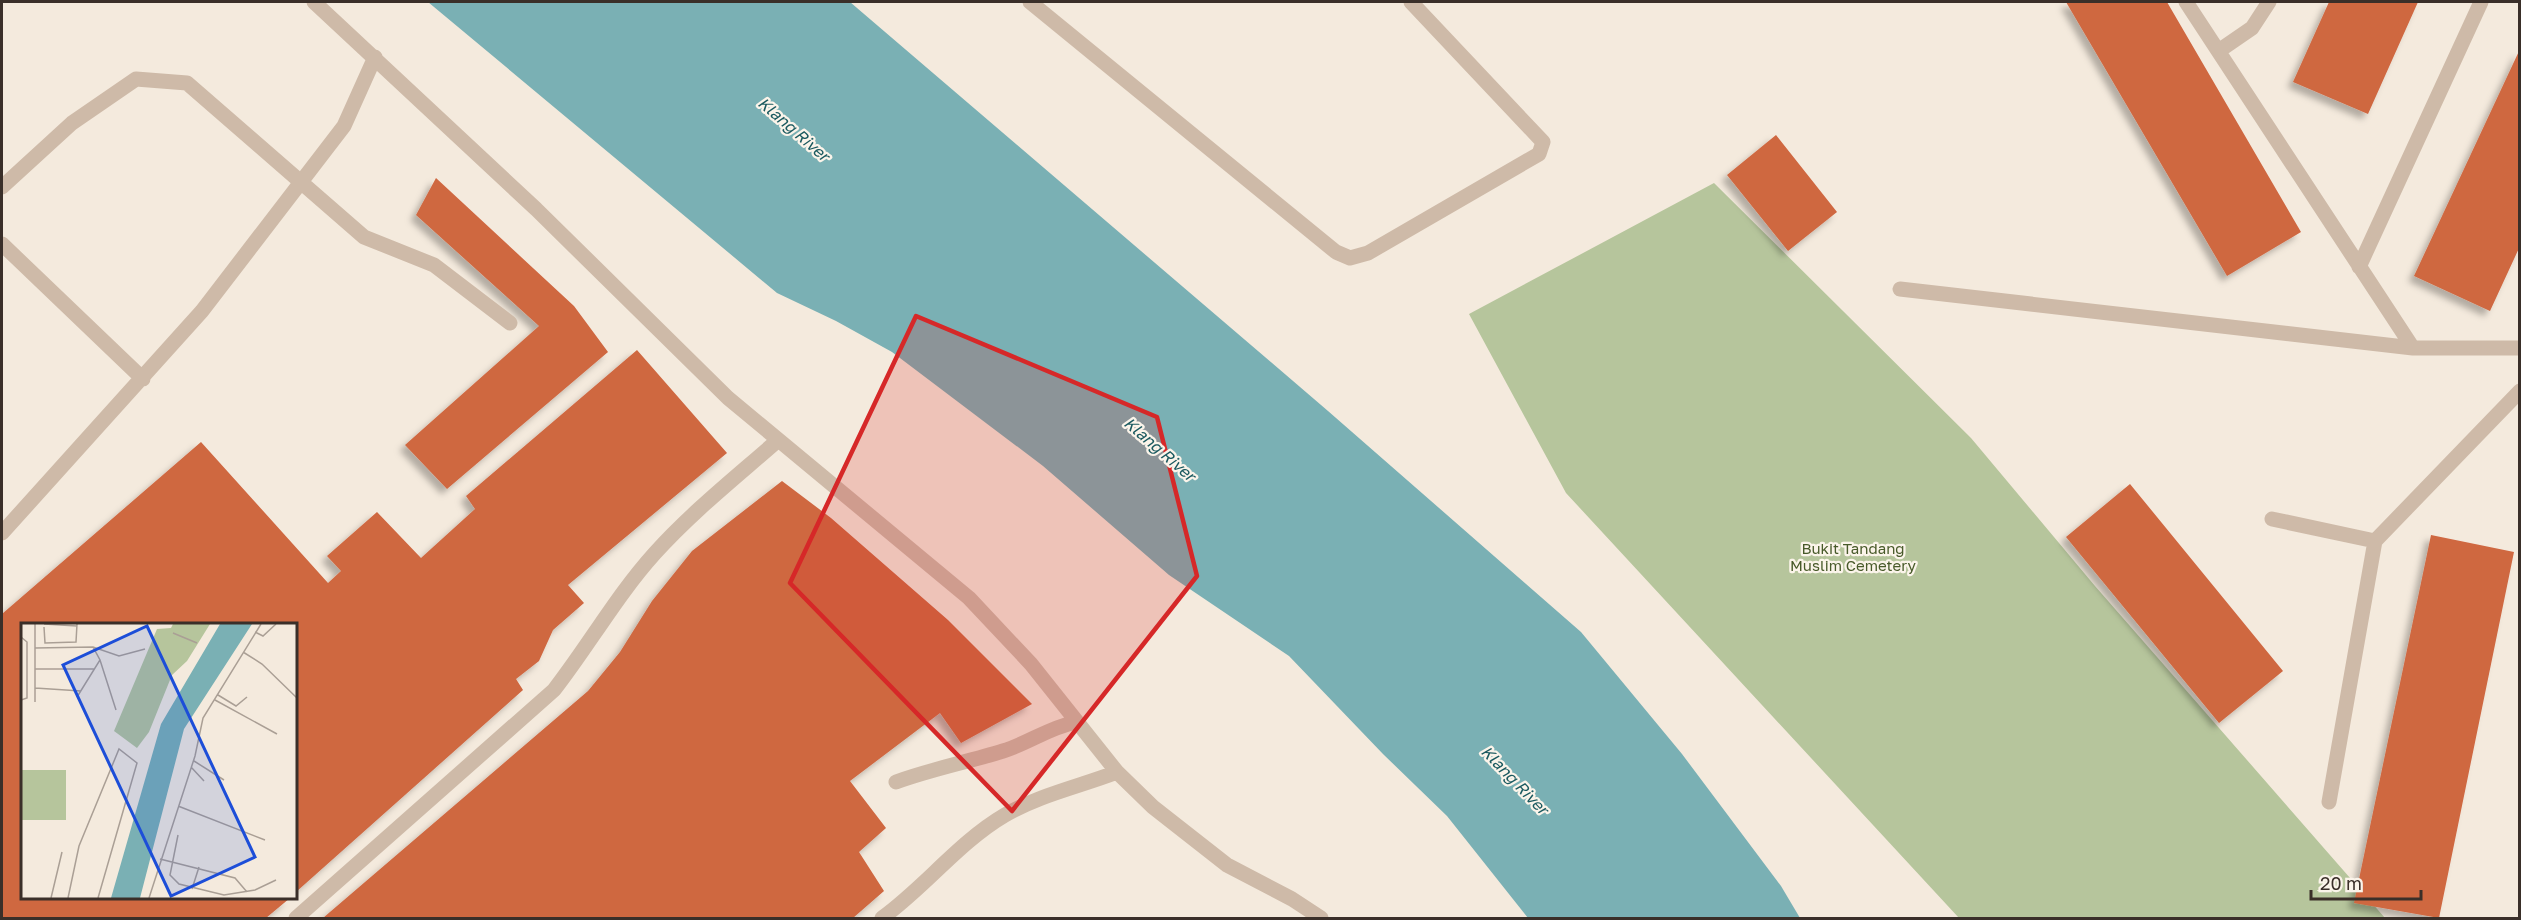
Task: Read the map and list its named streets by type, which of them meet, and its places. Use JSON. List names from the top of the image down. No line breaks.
{"water":["Klang River"],"parks":["Bukit Tandang Muslim Cemetery"],"scale_bar":"20 m"}
